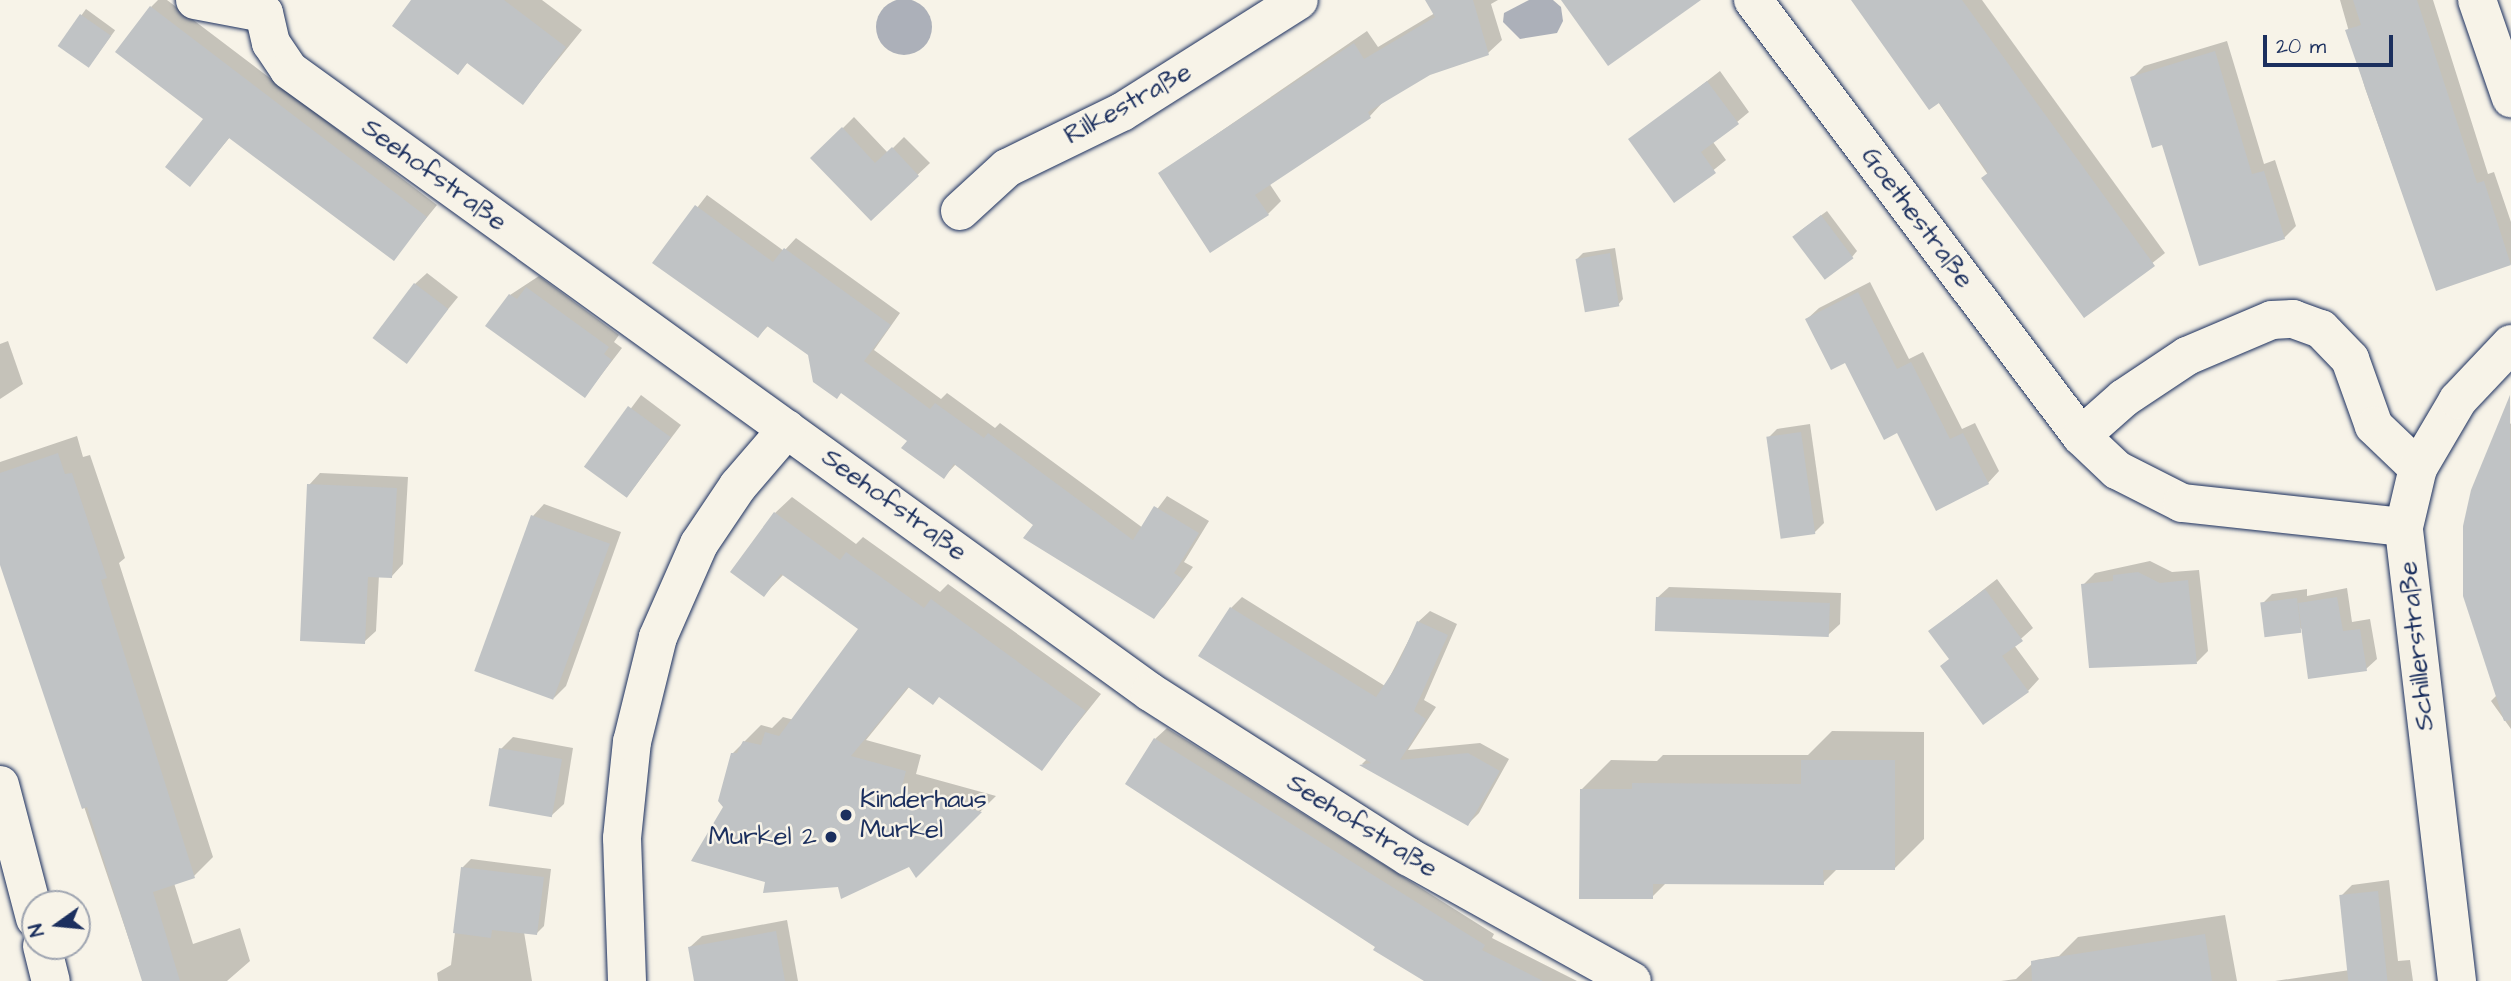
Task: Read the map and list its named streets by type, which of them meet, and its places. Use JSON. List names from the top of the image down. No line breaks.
{"streets":{"street":["Rilkestraße","Seehofstraße","Goethestraße","Schillerstraße"]},"crossings":[["Goethestraße","Schillerstraße"]],"places":["Kinderhaus Murkel","Murkel 2"],"scale_bar":"20 m","north":"left"}
